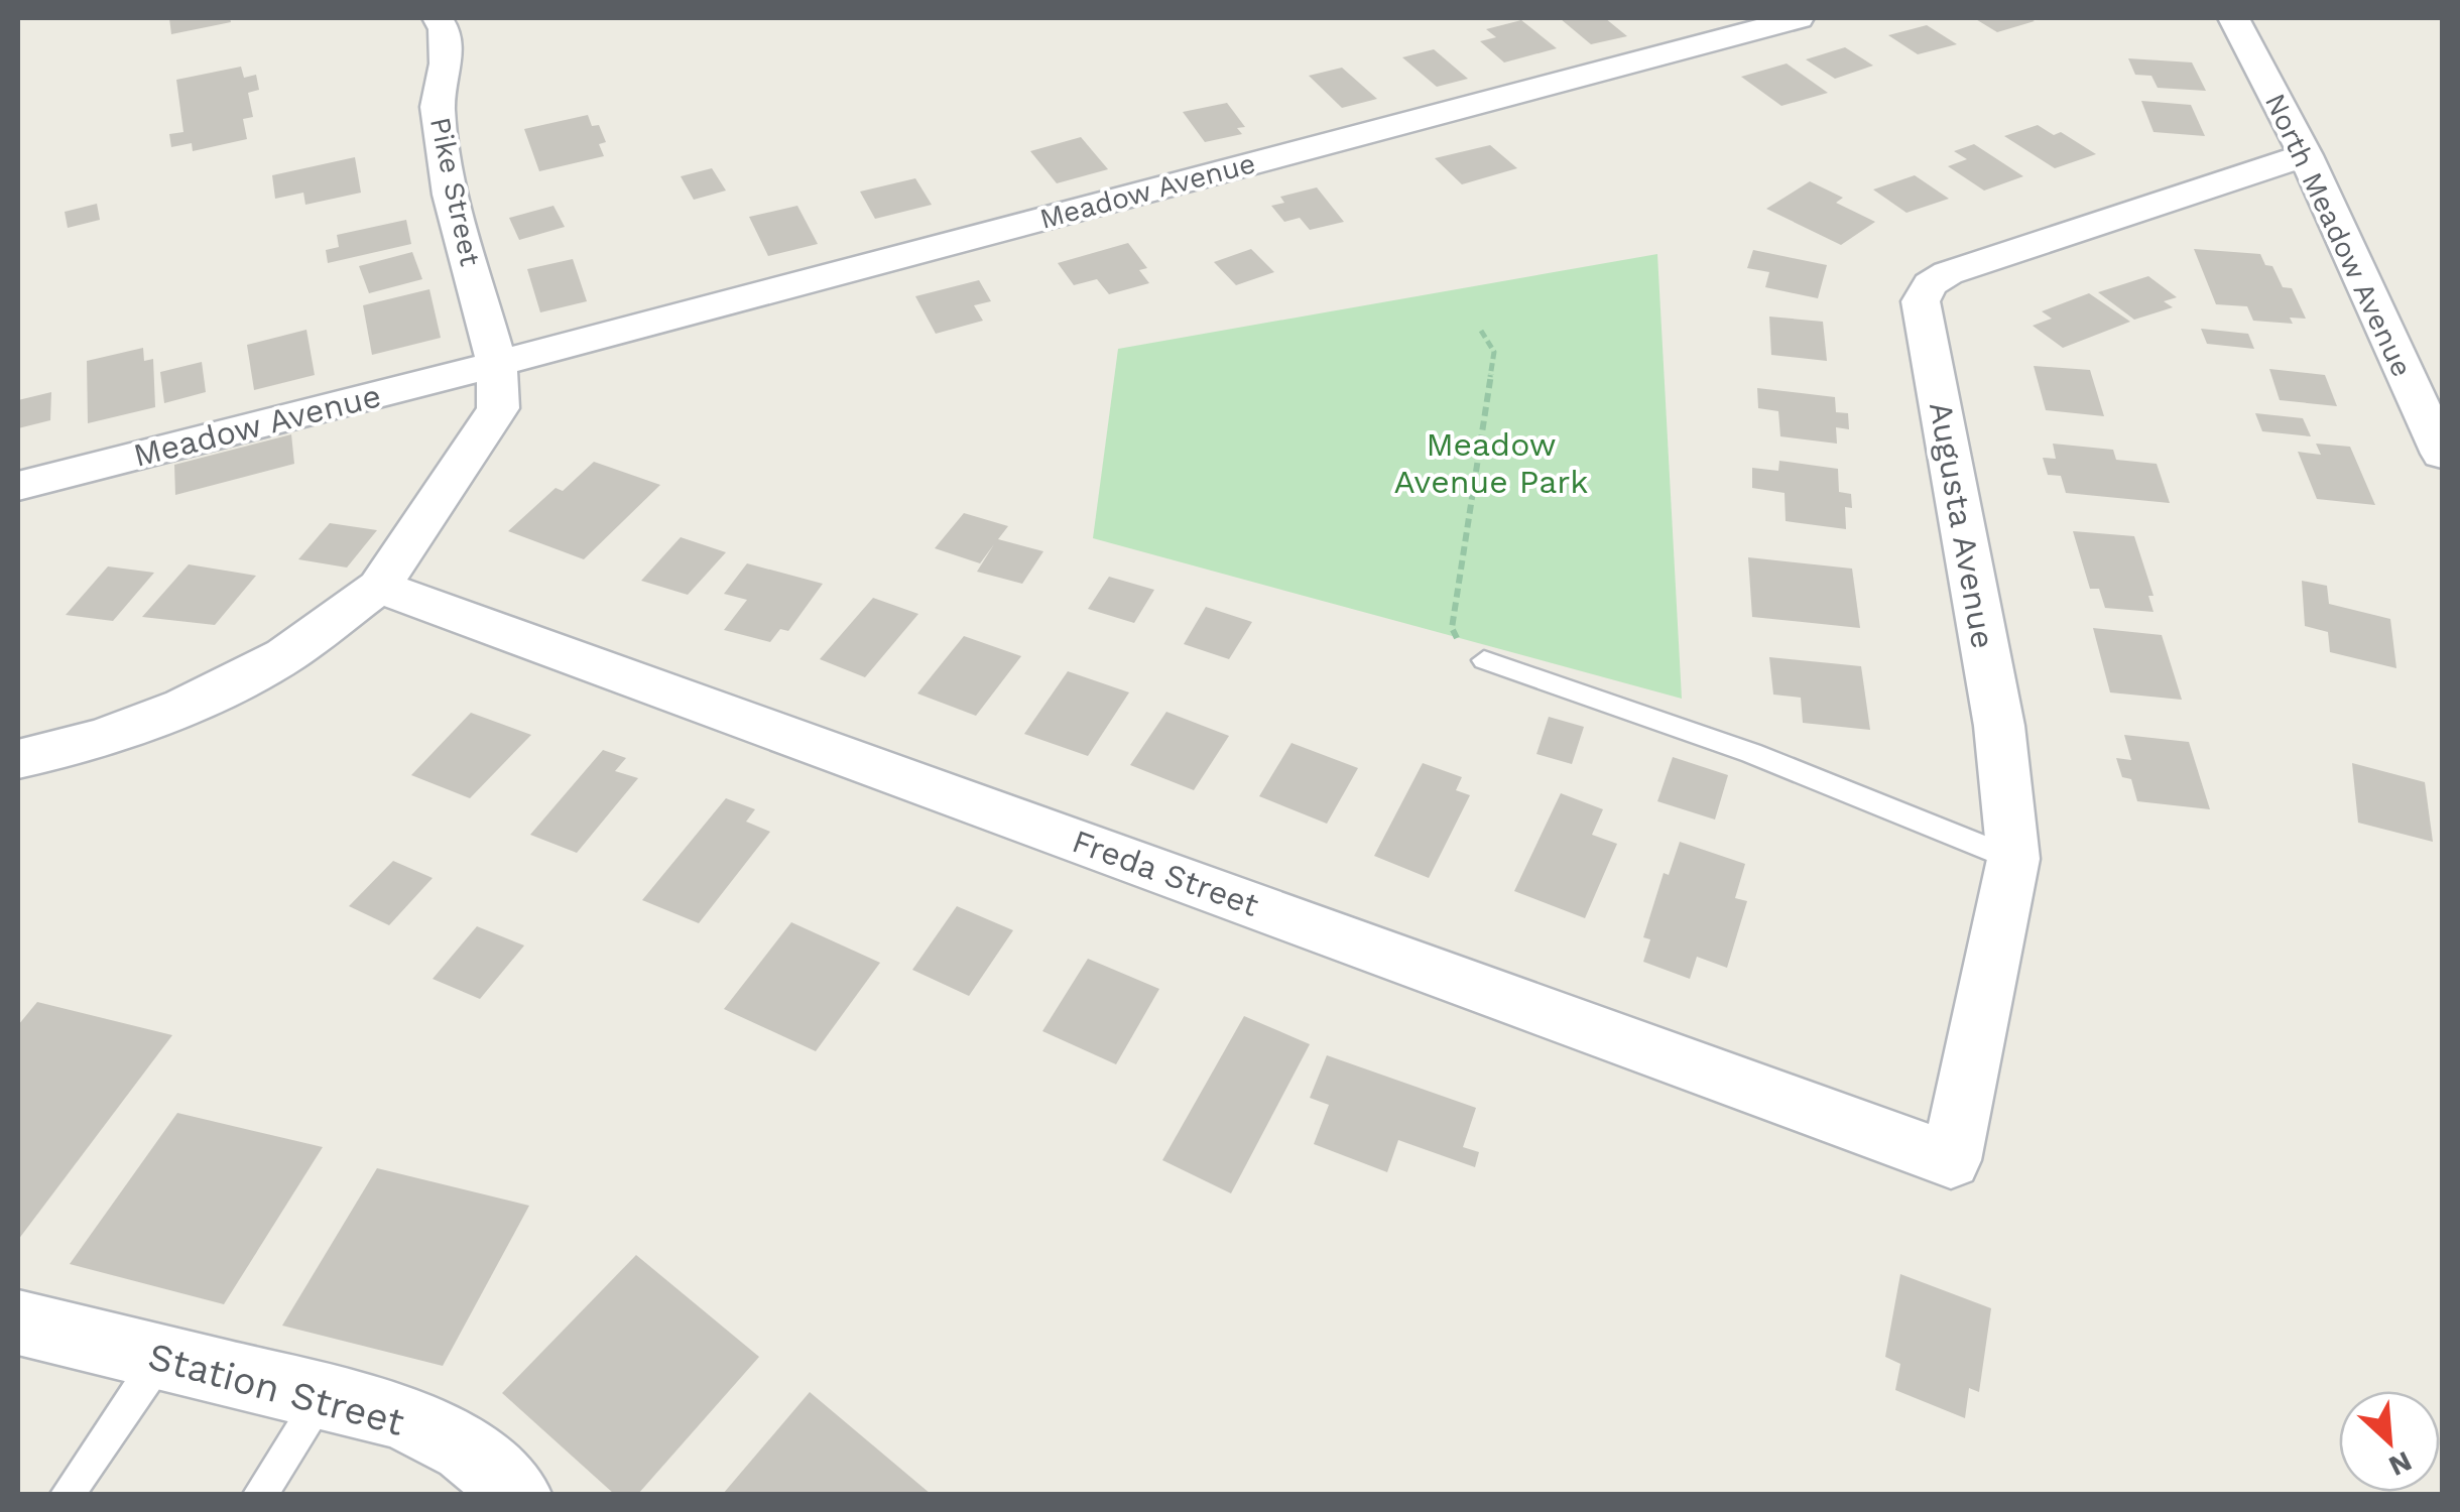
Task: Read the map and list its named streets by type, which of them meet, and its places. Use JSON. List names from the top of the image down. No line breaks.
{"streets":{"street":["Meadow Avenue","Pike Street","North Meadow Avenue","Augusta Avenue","Freda Street","Station Street"]},"crossings":[["Meadow Avenue","Pike Street"],["North Meadow Avenue","Augusta Avenue"],["Augusta Avenue","Freda Street"]],"parks":["Meadow Avenue Park"],"north":"bottom right"}
